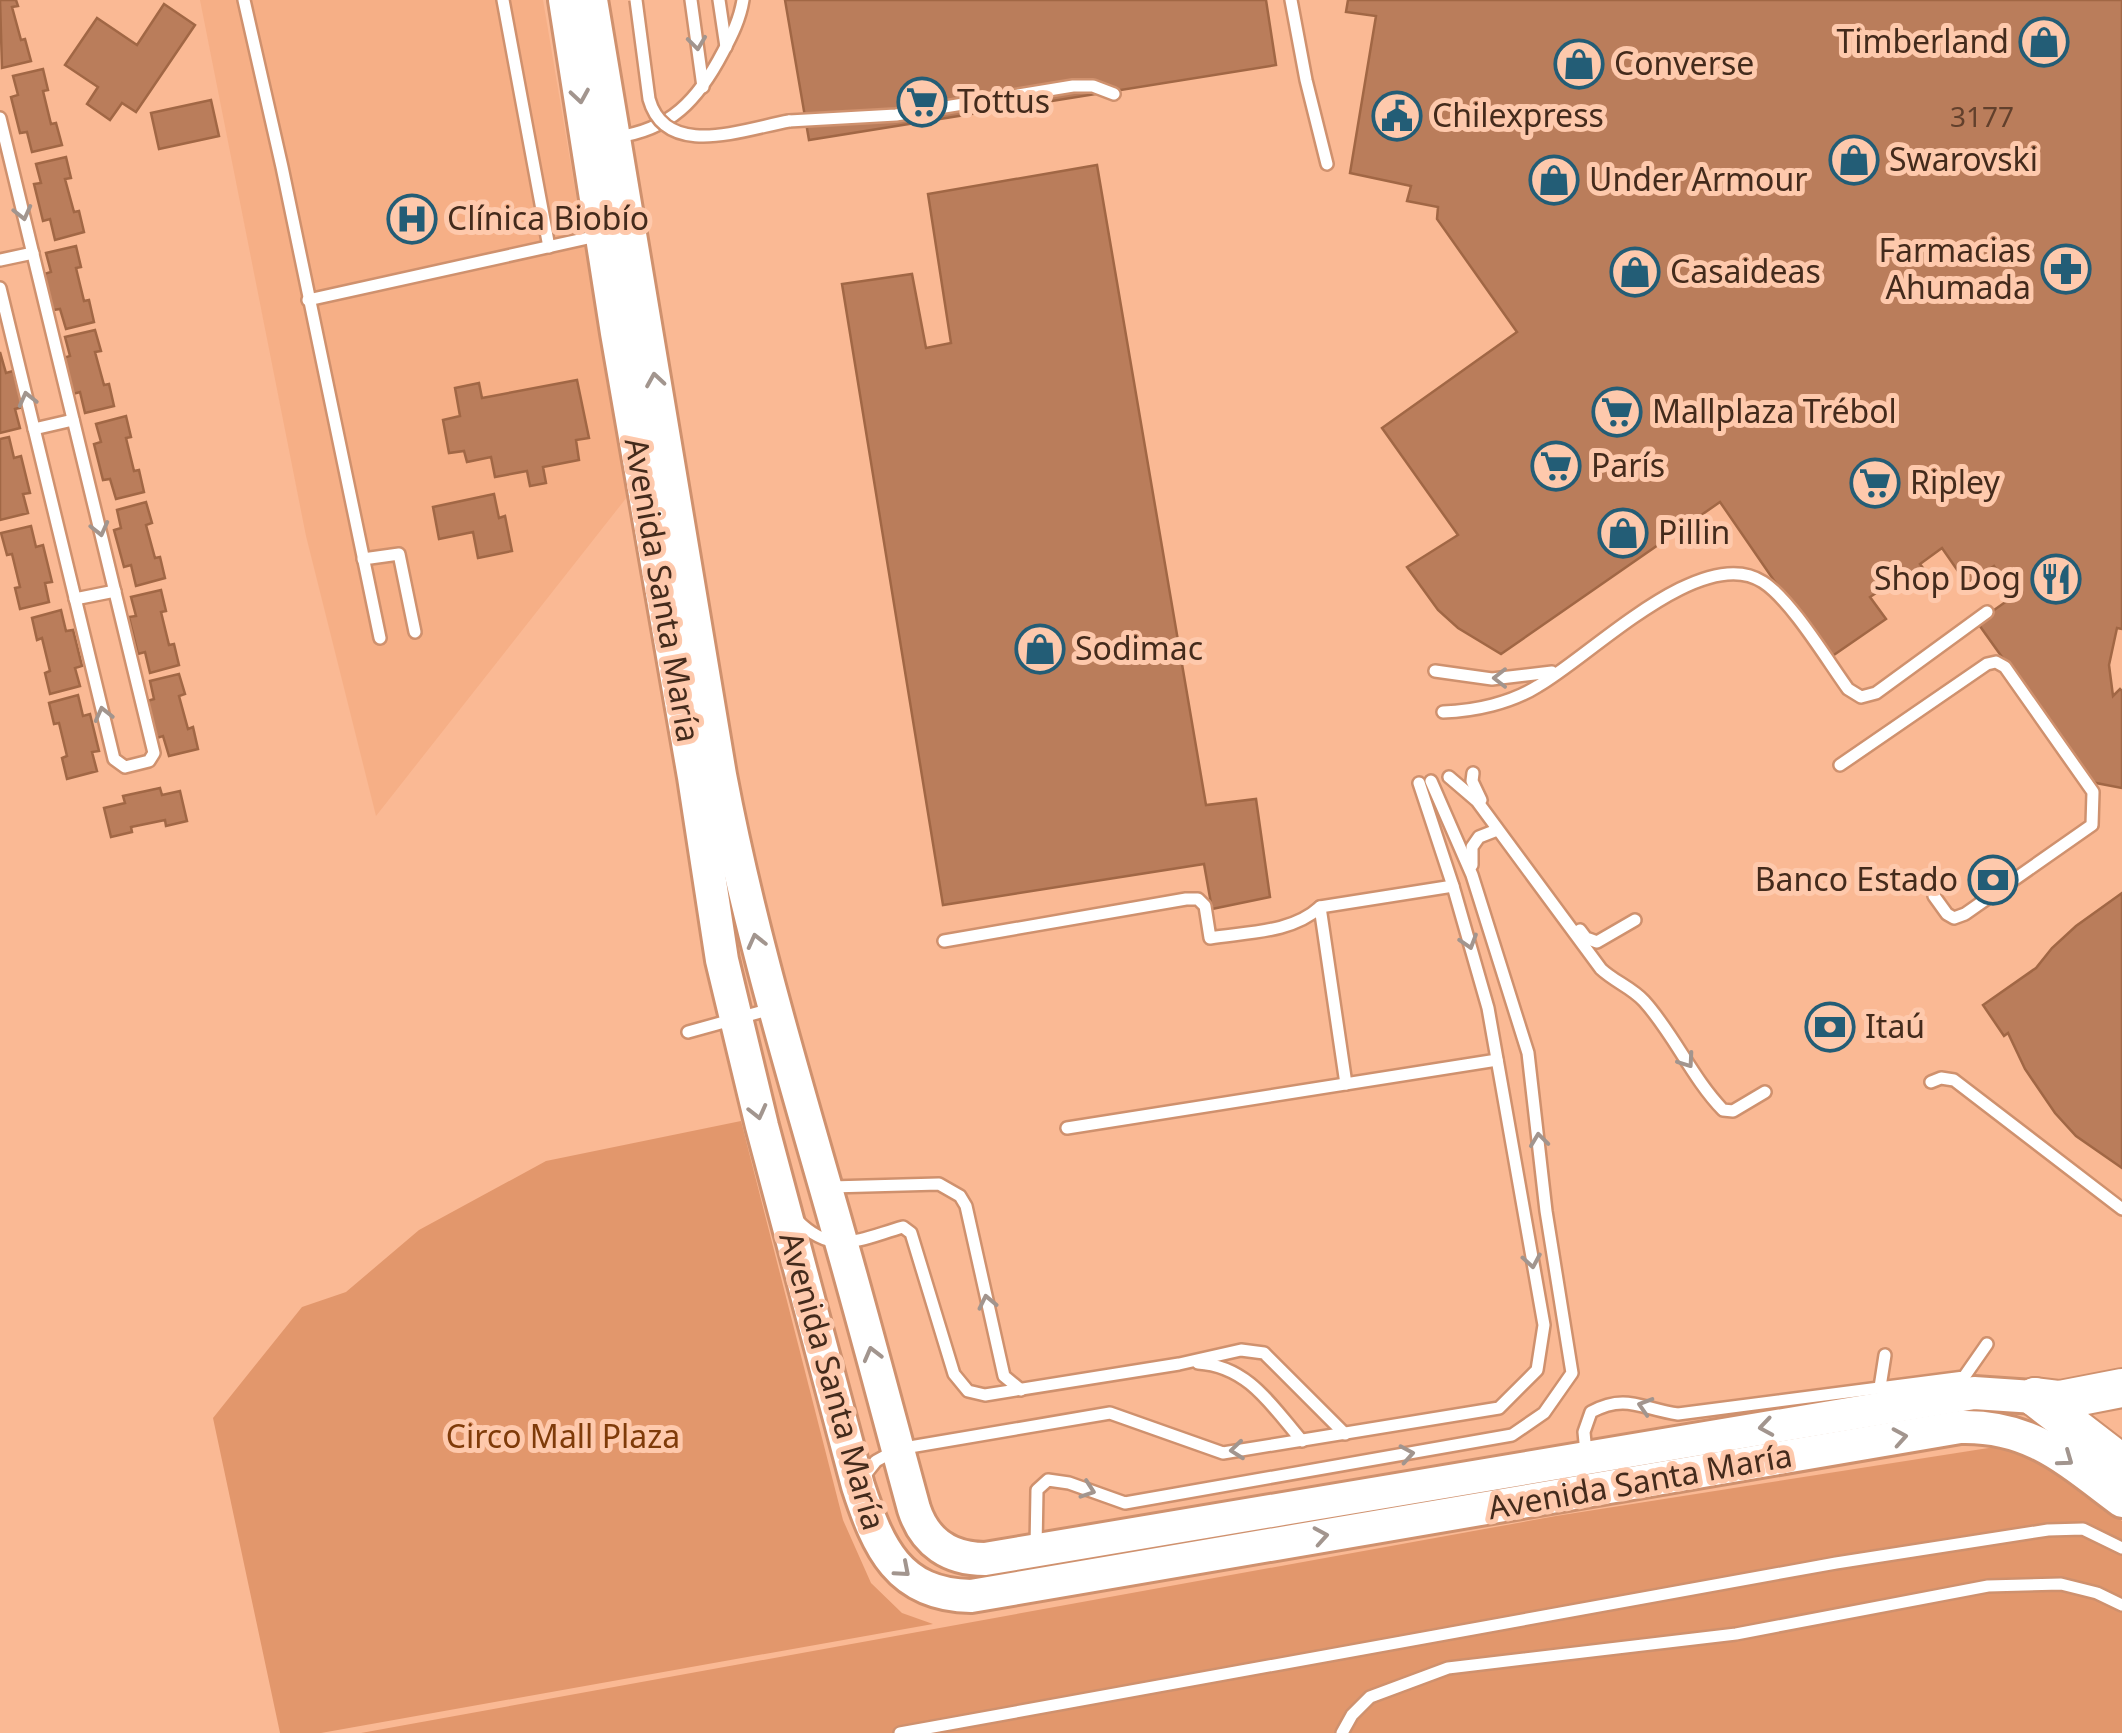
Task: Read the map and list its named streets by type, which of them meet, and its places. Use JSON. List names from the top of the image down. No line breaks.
{"streets":{"main road":["Avenida Santa María"]},"parks":["Circo Mall Plaza"],"places":{"shop":["Timberland","Converse","Swarovski","Under Armour","Casaideas","Pillin","Sodimac"],"supermarket":["Tottus","Mallplaza Trébol","París","Ripley"],"public building":["Chilexpress"],"hospital":["Clínica Biobío"],"pharmacy":["Farmacias Ahumada"],"restaurant":["Shop Dog"],"bank":["Banco Estado","Itaú"]},"house_numbers":["3177"]}
